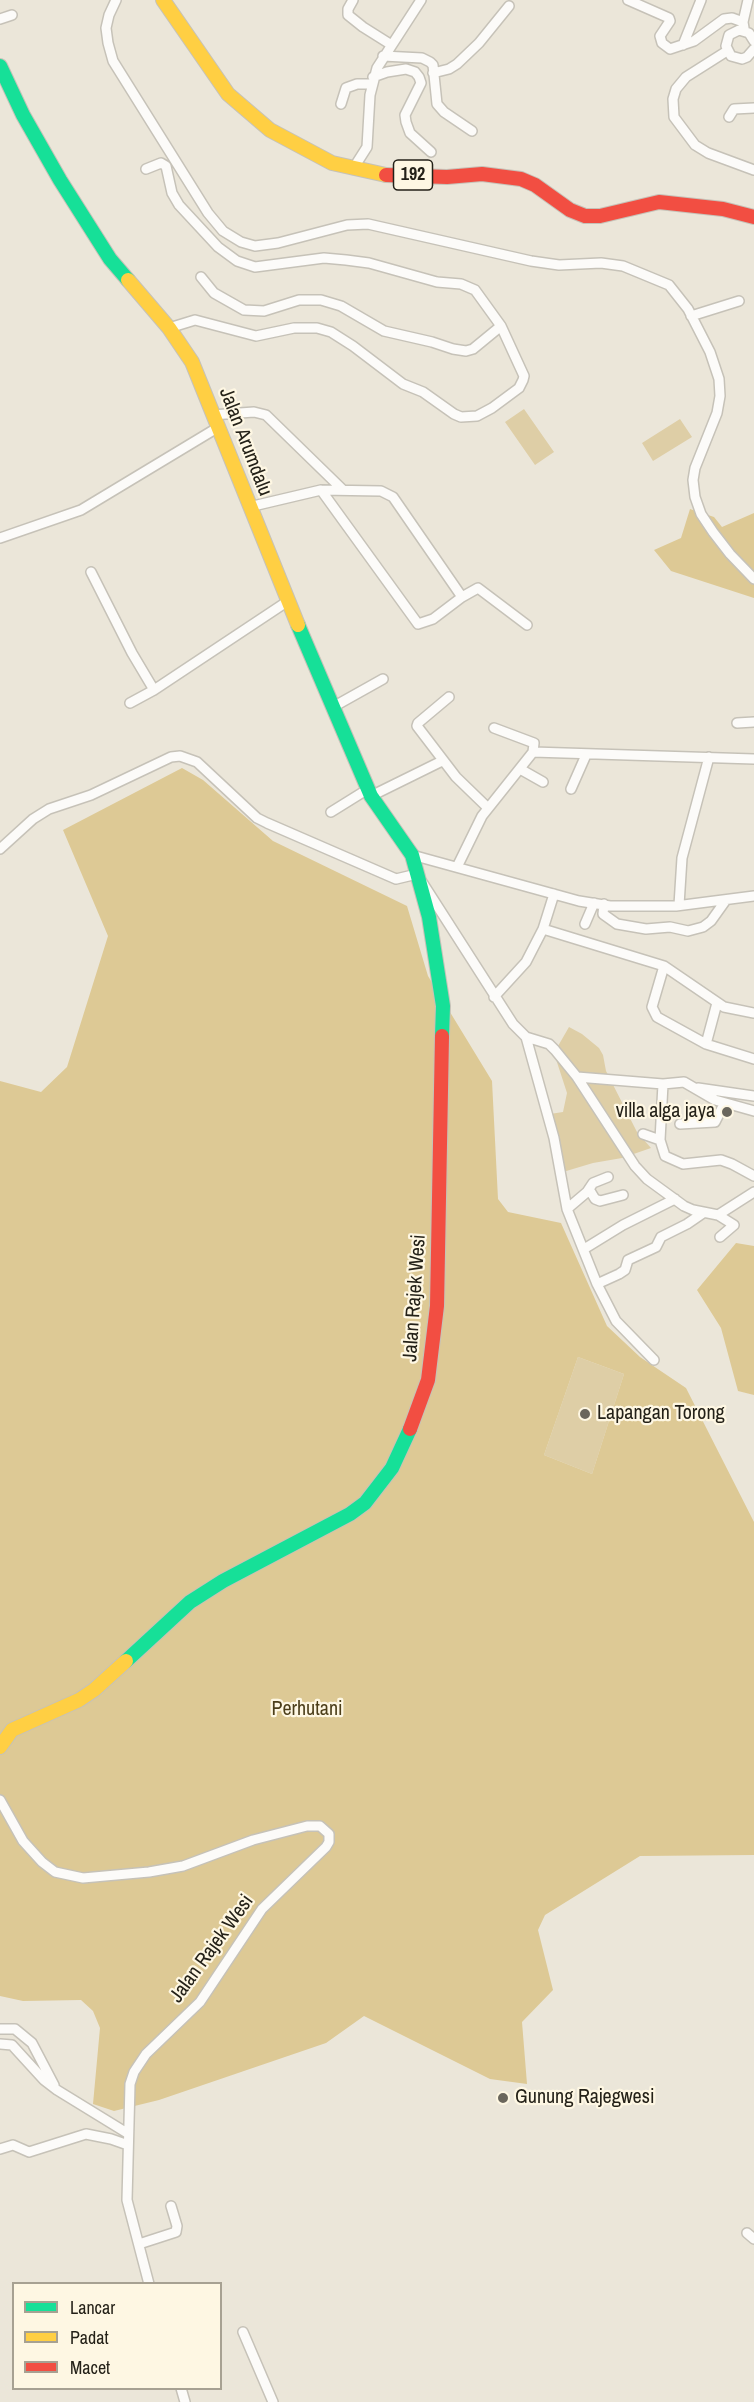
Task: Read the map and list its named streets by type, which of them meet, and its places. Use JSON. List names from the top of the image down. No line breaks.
{"streets":{"street":["192","Jalan Arumdalu","Jalan Rajek Wesi"]},"crossings":[["Jalan Arumdalu","Jalan Rajek Wesi"]],"parks":["Perhutani"],"places":["villa alga jaya","Lapangan Torong","Gunung Rajegwesi"],"legend":["Lancar","Padat","Macet"]}
